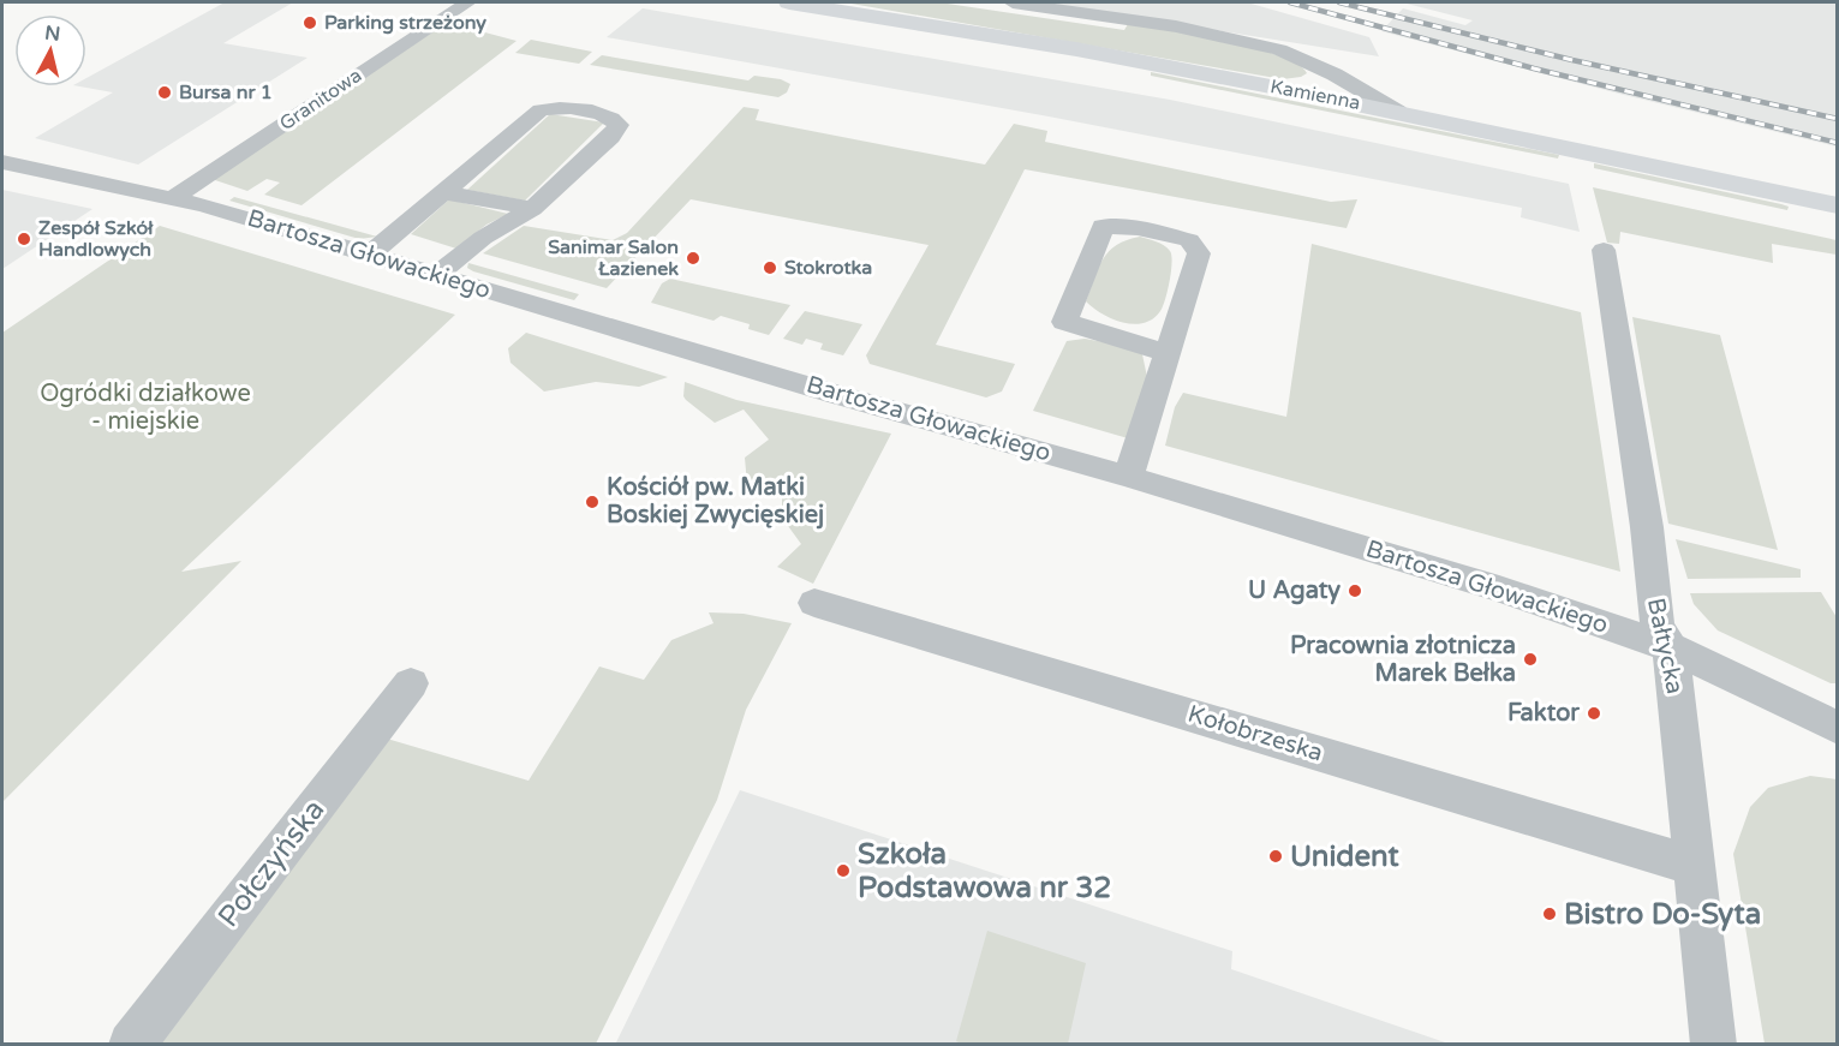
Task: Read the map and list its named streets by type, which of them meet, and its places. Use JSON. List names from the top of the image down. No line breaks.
{"streets":{"main road":["Kamienna"],"street":["Granitowa","Bartosza Głowackiego","Bałtycka","Kołobrzeska","Połczyńska"]},"crossings":[["Granitowa","Bartosza Głowackiego"],["Bartosza Głowackiego","Bałtycka"],["Bałtycka","Kołobrzeska"]],"parks":["Ogródki działkowe - miejskie"],"places":["Parking strzeżony","Bursa nr 1","Zespół Szkół Handlowych","Sanimar Salon Łazienek","Stokrotka","Kościół pw. Matki Boskiej Zwycięskiej","U Agaty","Pracownia złotnicza Marek Bełka","Faktor","Unident","Szkoła Podstawowa nr 32","Bistro Do-Syta"],"north":"top"}
